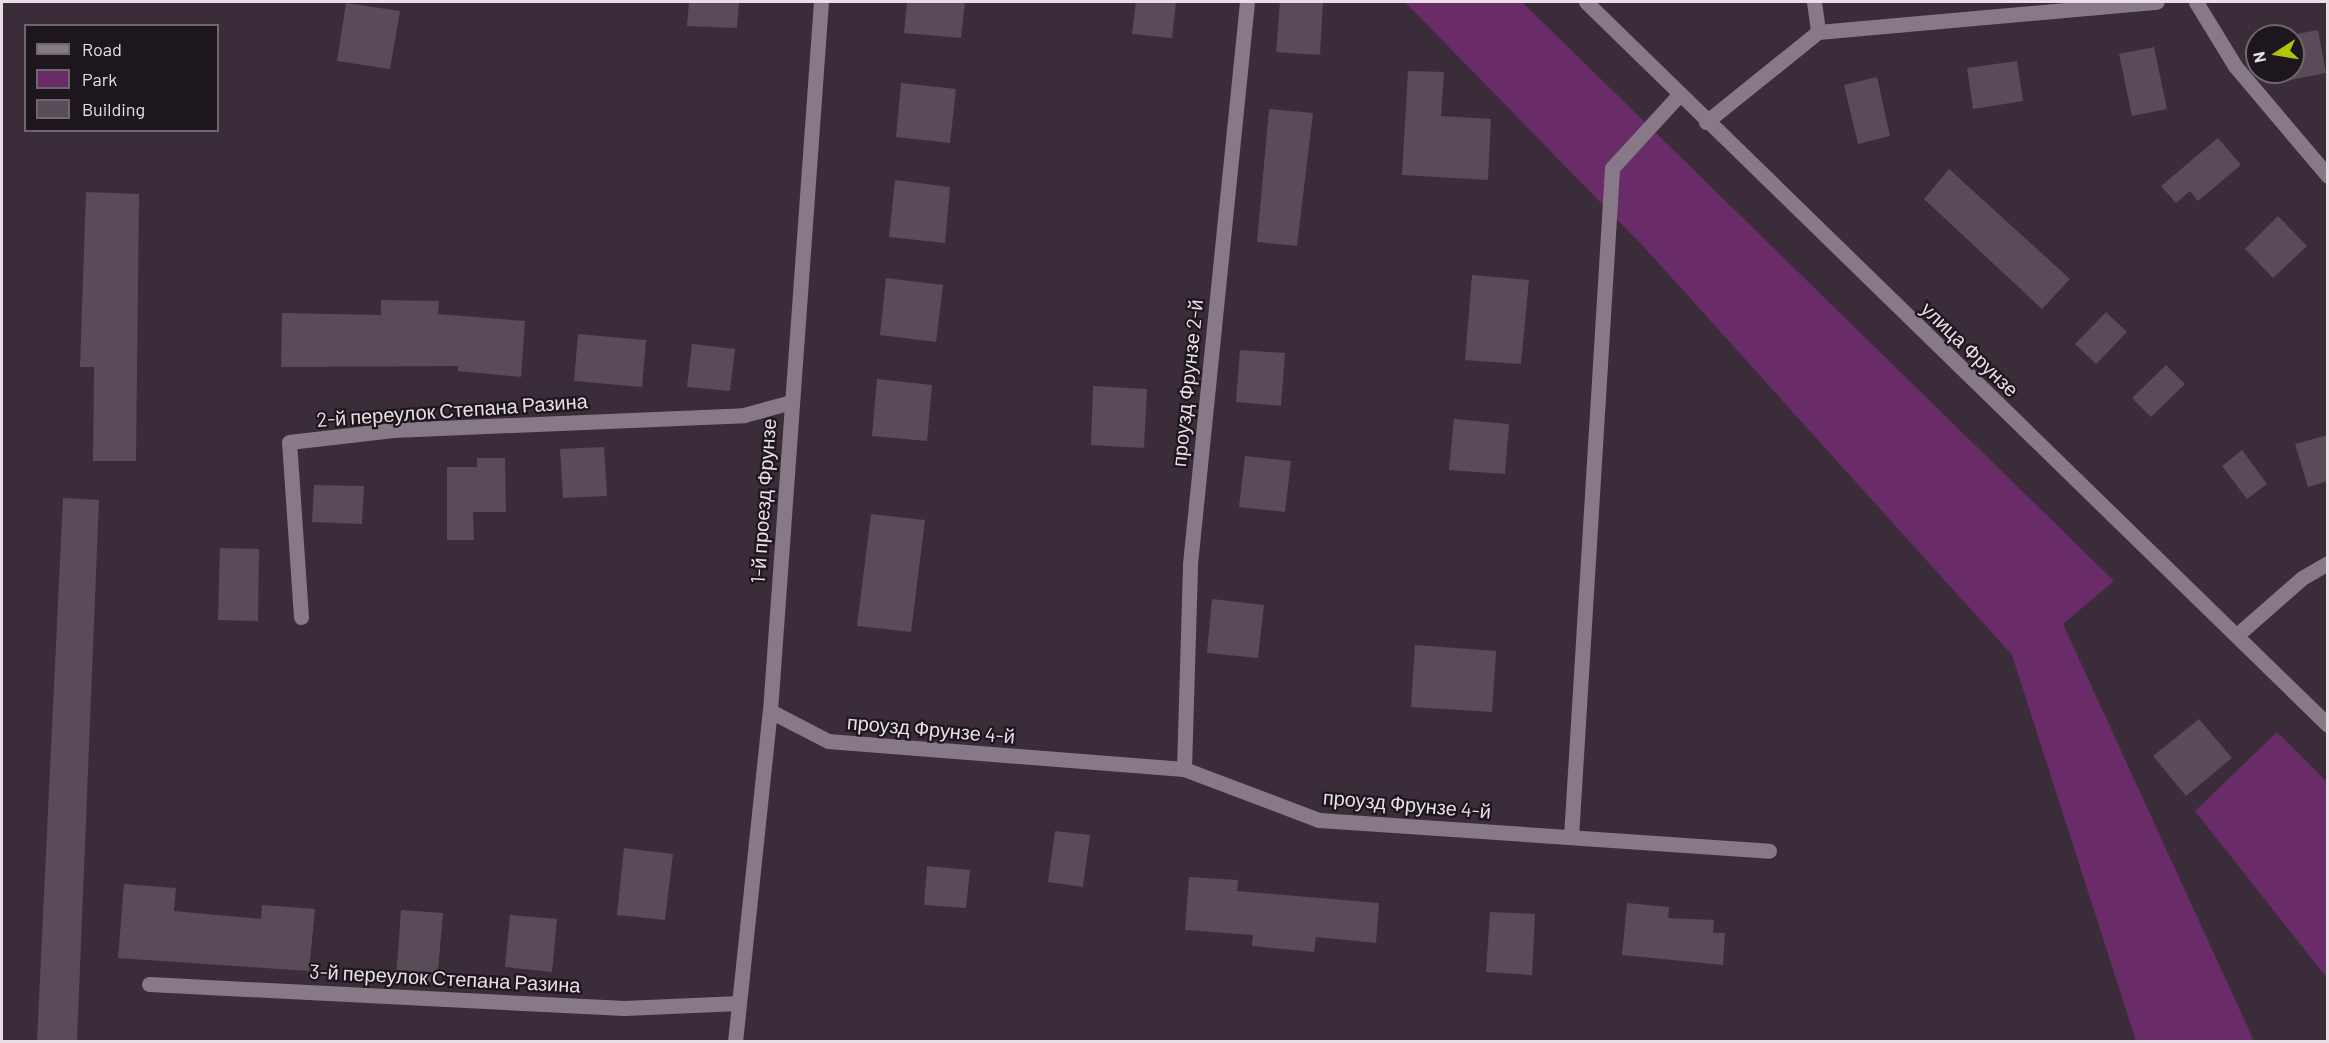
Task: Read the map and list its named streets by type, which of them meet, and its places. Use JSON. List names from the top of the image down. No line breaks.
{"streets":{"street":["улица Фрунзе","проузд Фрунзе 2-й","2-й переулок Степана Разина","1-й проезд Фрунзе","проузд Фрунзе 4-й","3-й переулок Степана Разина"]},"crossings":[["проузд Фрунзе 2-й","проузд Фрунзе 4-й"],["2-й переулок Степана Разина","1-й проезд Фрунзе"],["1-й проезд Фрунзе","проузд Фрунзе 4-й"],["1-й проезд Фрунзе","3-й переулок Степана Разина"]],"legend":["Road","Park","Building"],"north":"left"}
